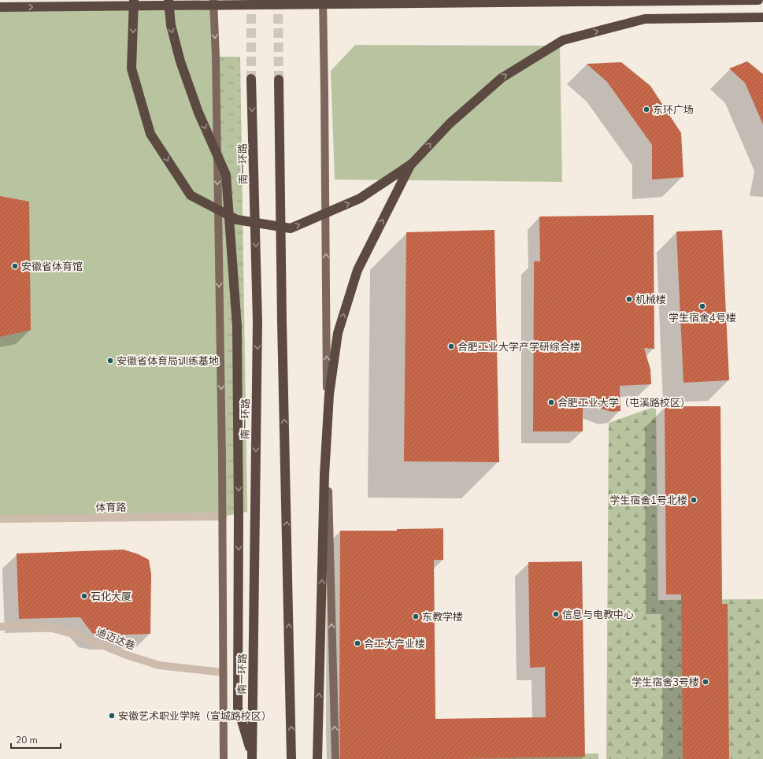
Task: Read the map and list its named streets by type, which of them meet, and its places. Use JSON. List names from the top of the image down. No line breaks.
{"streets":{"highway":["南一环路"],"street":["体育路","迪迈达巷"]},"places":["东环广场","安徽省体育馆","机械楼","学生宿舍4号楼","合肥工业大学产学研综合楼","安徽省体育局训练基地","合肥工业大学（屯溪路校区）","学生宿舍1号北楼","石化大厦","信息与电教中心","东教学楼","合工大产业楼","学生宿舍3号楼","安徽艺术职业学院（宣城路校区）"],"scale_bar":"20 m"}
